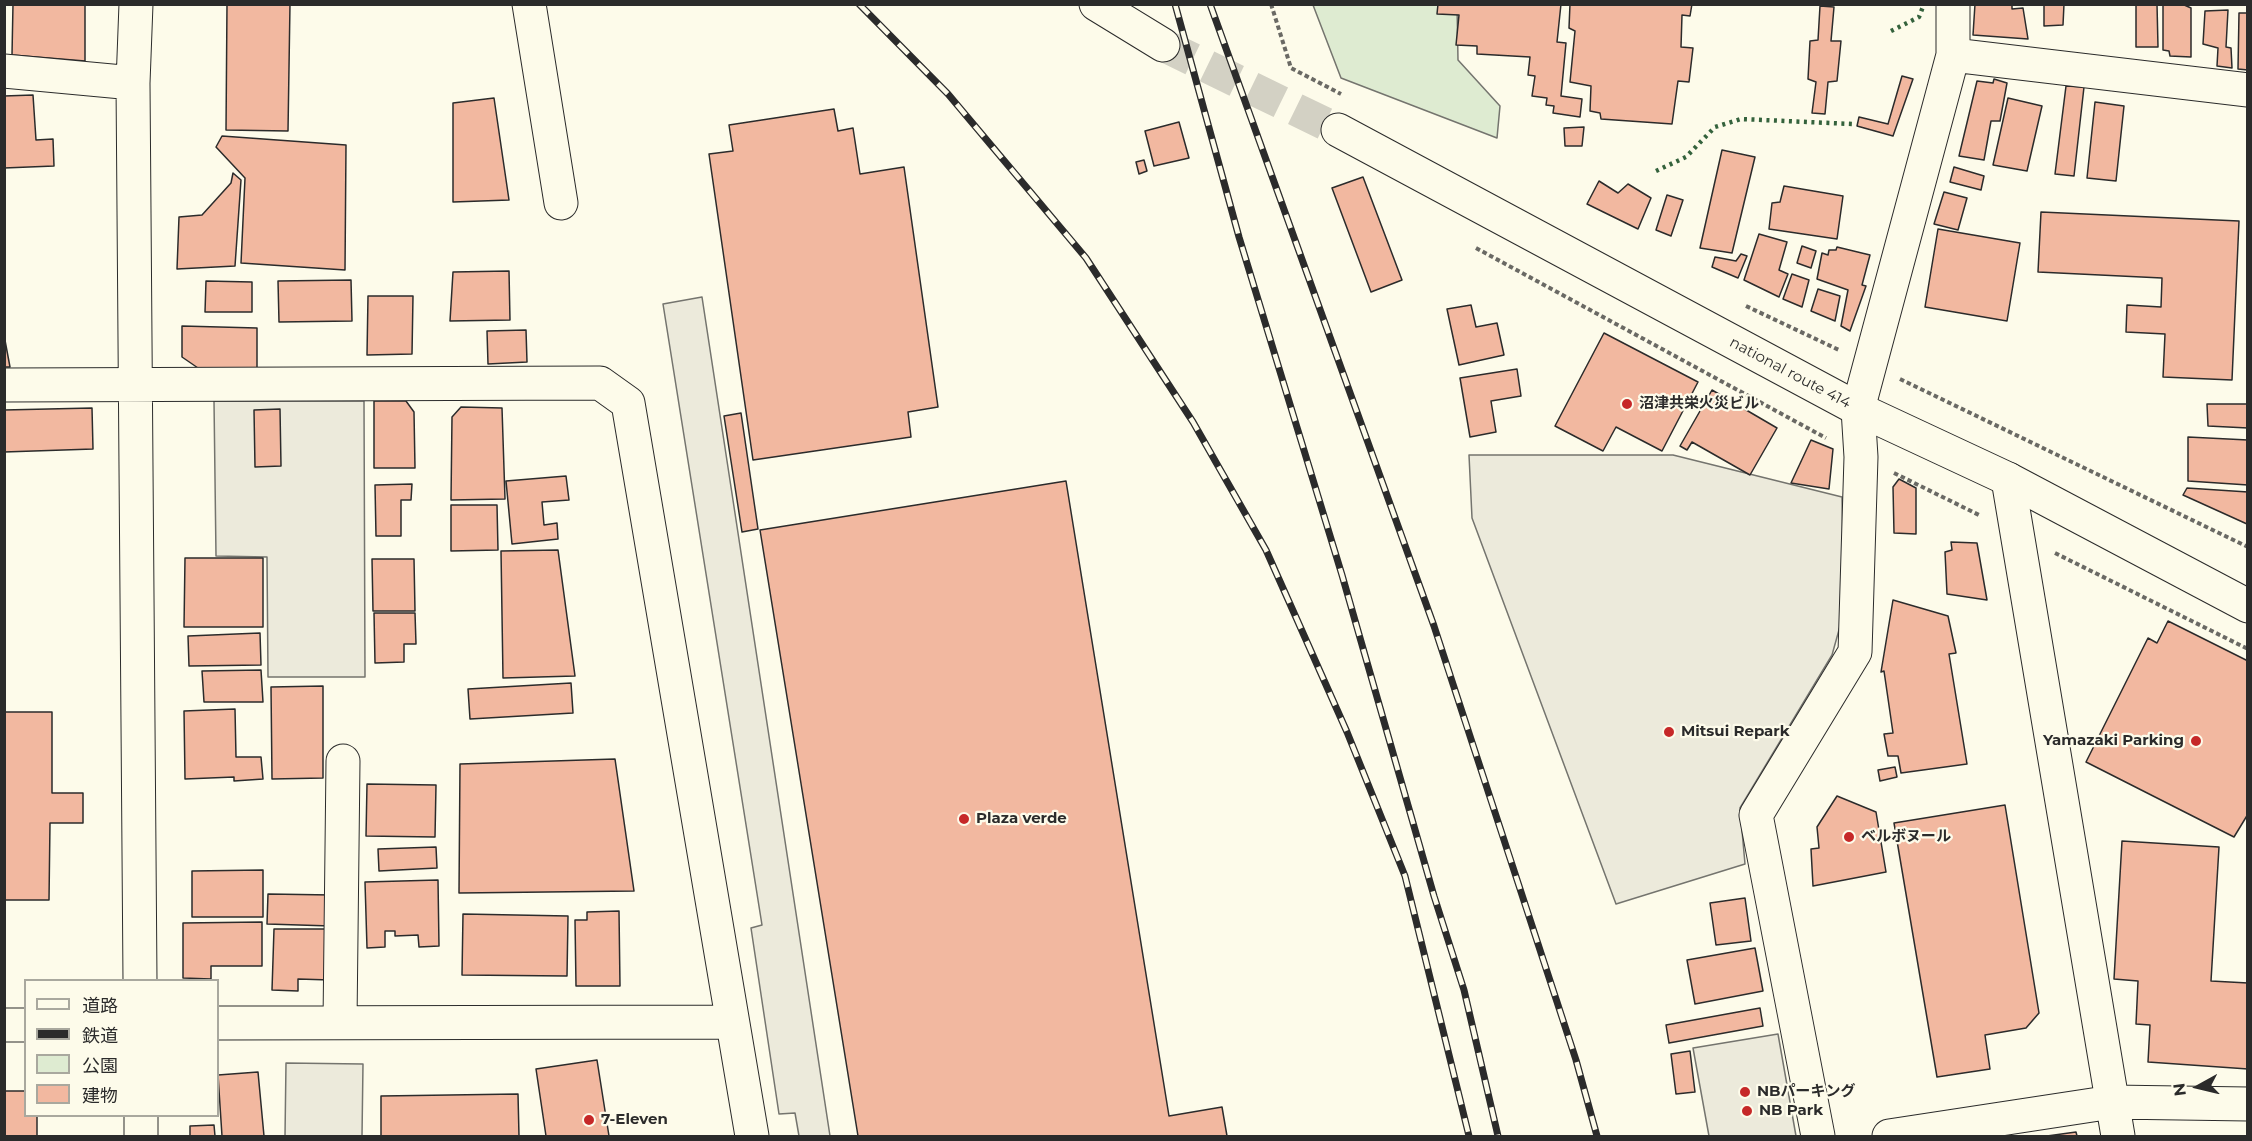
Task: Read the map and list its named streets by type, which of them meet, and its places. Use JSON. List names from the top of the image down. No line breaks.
{"streets":{"main road":["national route 414"]},"places":["沼津共栄火災ビル","Mitsui Repark","Yamazaki Parking","Plaza verde","ベルボヌール","NBパーキング","NB Park","7-Eleven"],"legend":["道路","鉄道","公園","建物"],"north":"left"}
